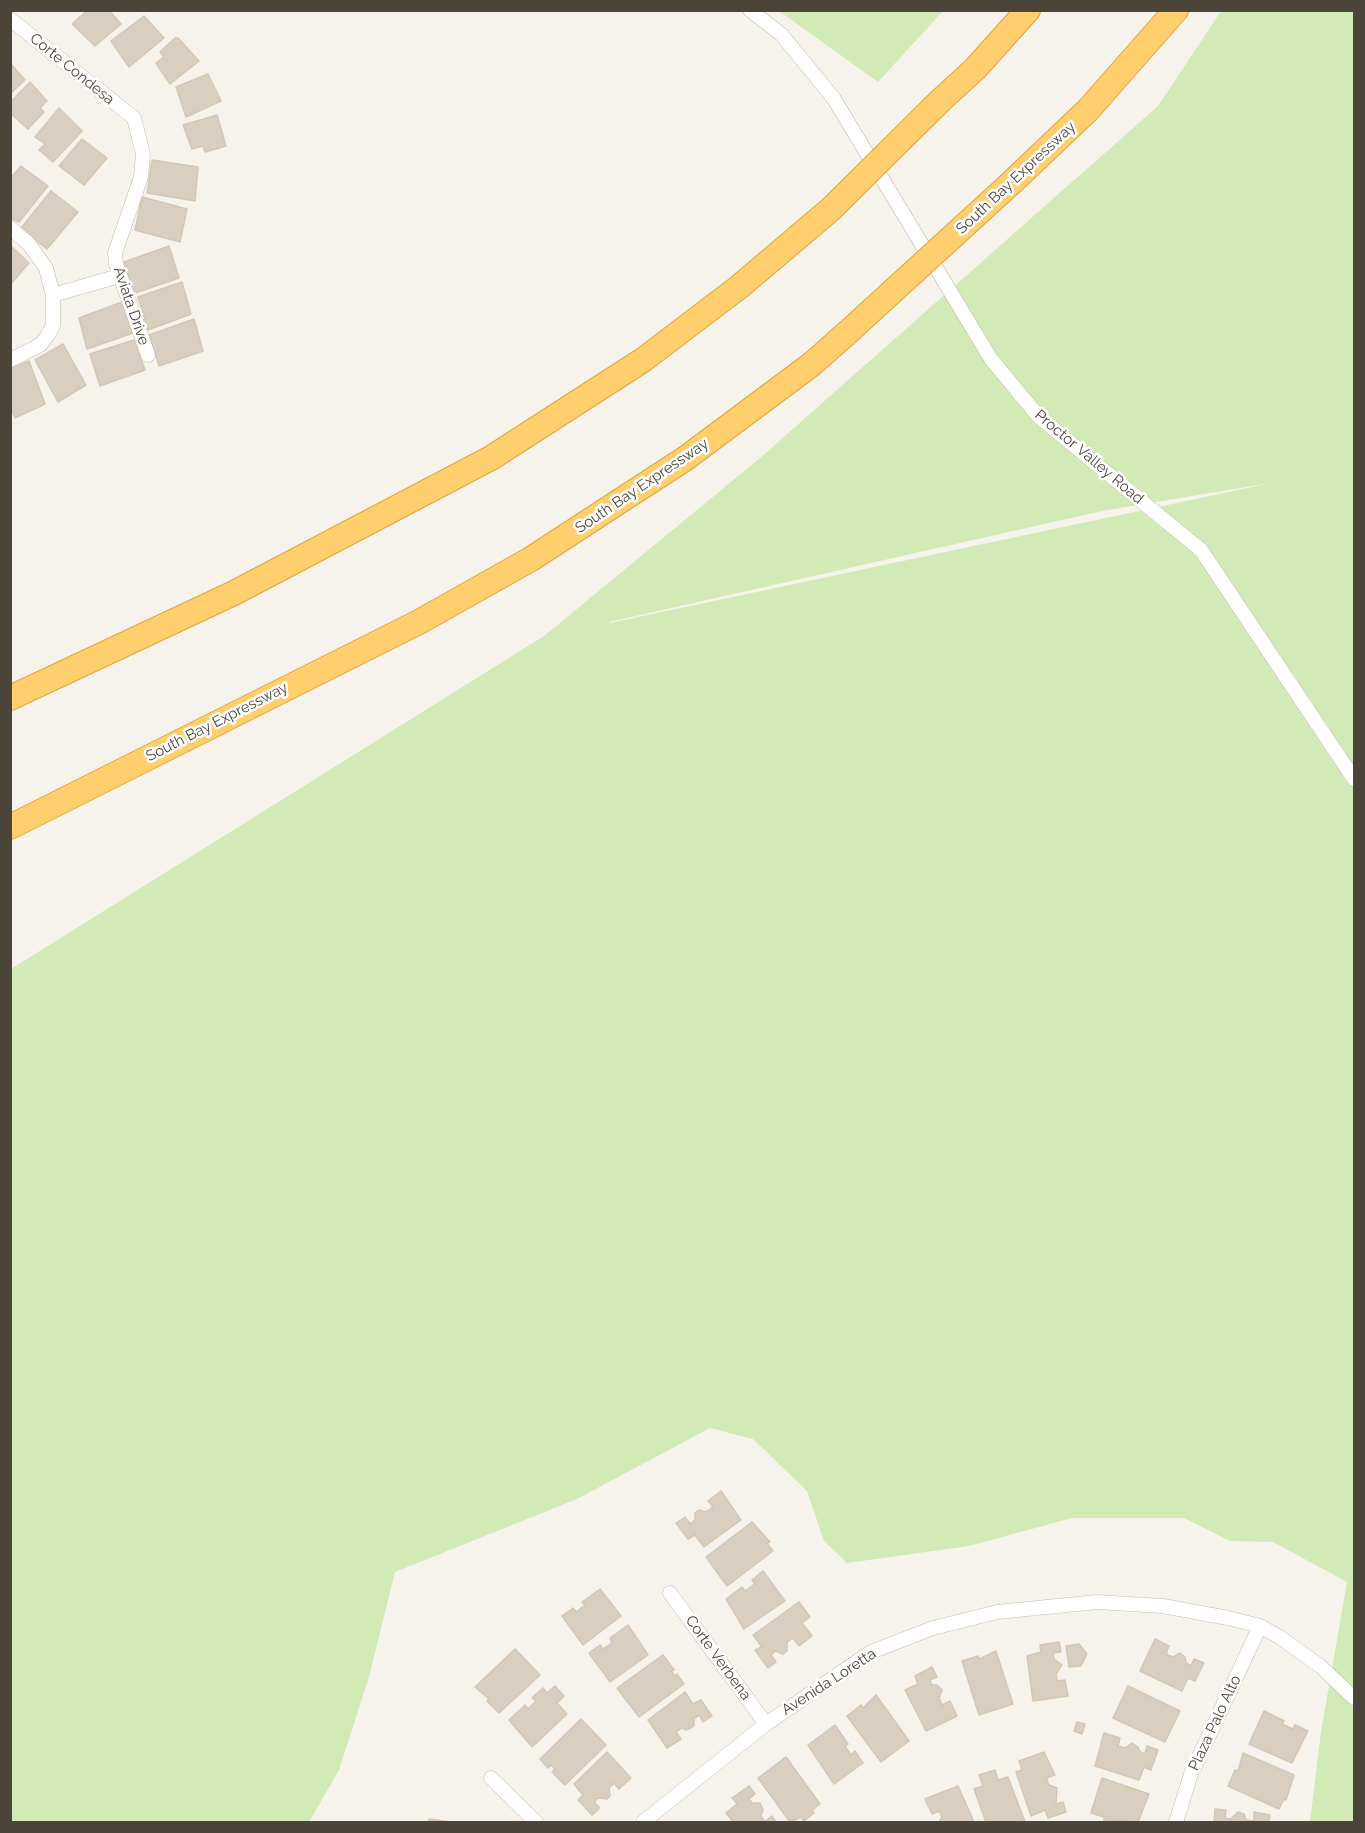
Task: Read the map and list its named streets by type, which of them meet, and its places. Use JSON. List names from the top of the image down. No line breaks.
{"streets":{"highway":["South Bay Expressway"],"street":["Corte Condesa","Aviata Drive","Proctor Valley Road","Corte Verbena","Avenida Loretta","Plaza Palo Alto"]},"crossings":[["Corte Condesa","Aviata Drive"],["Corte Verbena","Avenida Loretta"],["Avenida Loretta","Plaza Palo Alto"]]}
